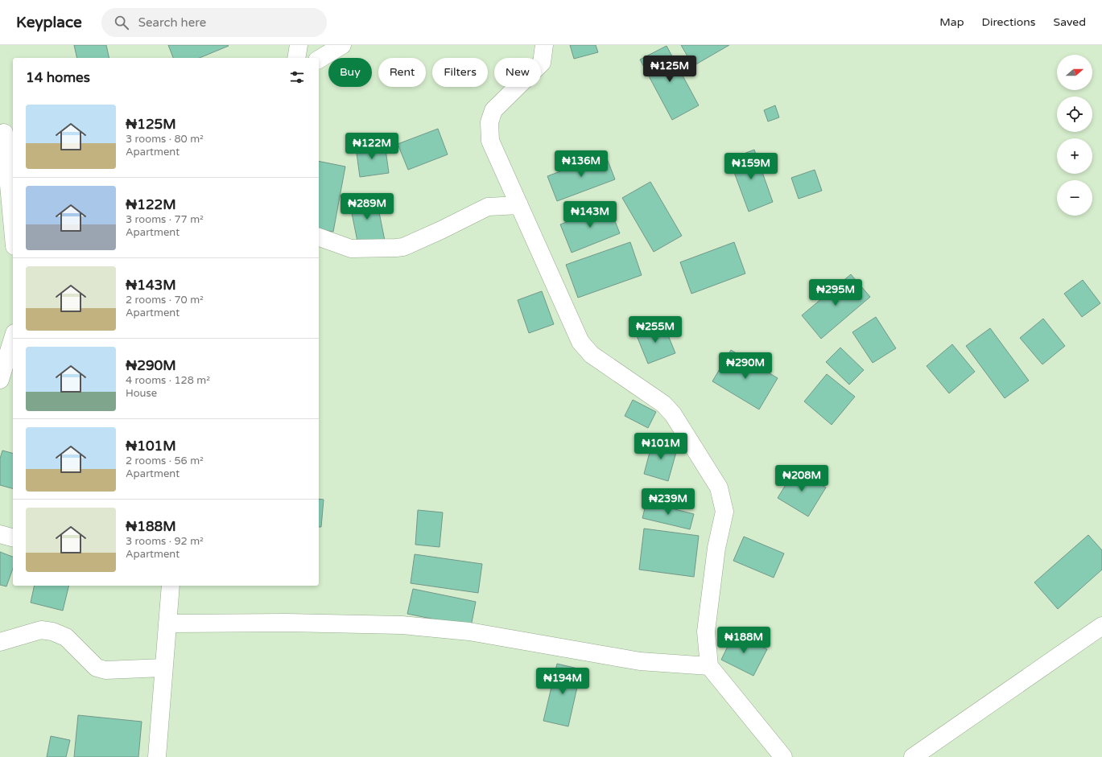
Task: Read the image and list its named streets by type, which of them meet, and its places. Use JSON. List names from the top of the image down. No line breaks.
{"north":"right","page":{"header":"Keyplace","search":"Search here","nav":["Map","Directions","Saved"],"map_buttons":["+","−"],"price":["₦125M","₦122M","₦136M","₦159M","₦289M","₦143M","₦295M","₦255M","₦290M","₦101M","₦208M","₦239M","₦188M","₦194M"],"chip":["Buy","Rent","Filters","New"],"heading":"14 homes","list":[{"name":"₦125M","note":"3 rooms · 80 m² · Apartment"},{"name":"₦122M","note":"3 rooms · 77 m² · Apartment"},{"name":"₦143M","note":"2 rooms · 70 m² · Apartment"},{"name":"₦290M","note":"4 rooms · 128 m² · House"},{"name":"₦101M","note":"2 rooms · 56 m² · Apartment"},{"name":"₦188M","note":"3 rooms · 92 m² · Apartment"}]}}
